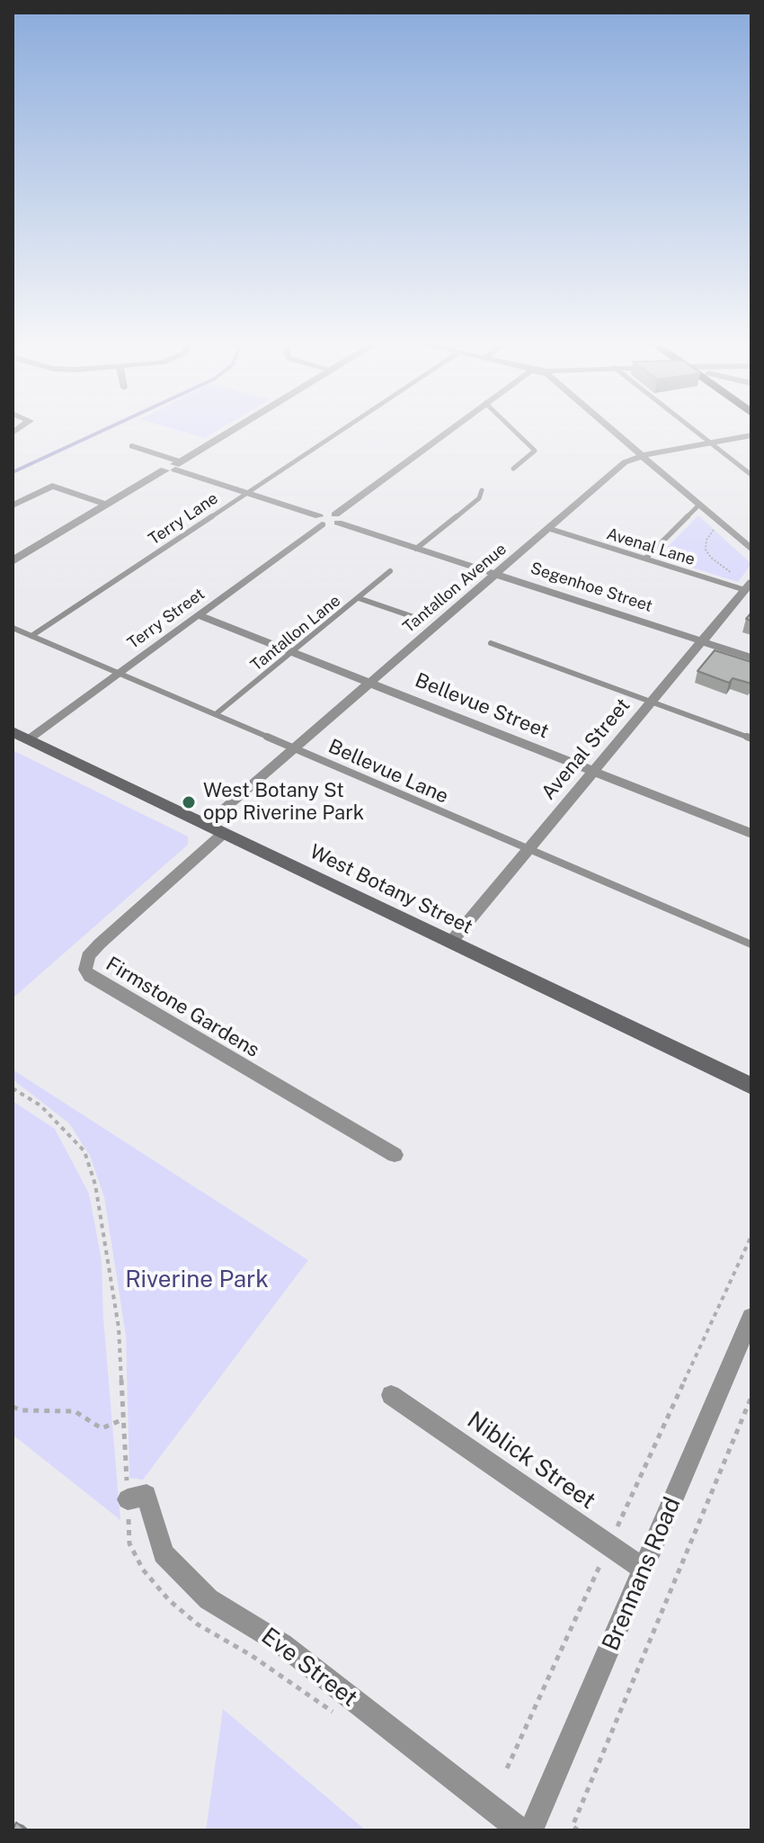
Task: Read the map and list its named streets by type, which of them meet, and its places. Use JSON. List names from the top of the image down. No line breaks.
{"streets":{"main road":["West Botany Street"],"street":["Segenhoe Street","Tantallon Avenue","Terry Street","Bellevue Street","Avenal Street","Firmstone Gardens","Niblick Street","Brennans Road","Eve Street"],"lane":["Terry Lane","Avenal Lane","Tantallon Lane","Bellevue Lane"]},"crossings":[["Terry Lane","Bellevue Lane"],["Avenal Lane","Tantallon Avenue"],["Avenal Lane","Avenal Street"],["Segenhoe Street","Tantallon Avenue"],["Segenhoe Street","Avenal Street"],["Tantallon Avenue","Bellevue Street"],["Tantallon Avenue","Bellevue Lane"],["Tantallon Avenue","West Botany Street"],["Terry Street","Bellevue Street"],["Terry Street","Bellevue Lane"],["Terry Street","West Botany Street"],["Tantallon Lane","Bellevue Street"],["Tantallon Lane","Bellevue Lane"],["Bellevue Street","Avenal Street"],["Avenal Street","Bellevue Lane"],["Avenal Street","West Botany Street"],["West Botany Street","Firmstone Gardens"],["Niblick Street","Brennans Road"]],"parks":["Riverine Park"],"places":["West Botany St opp Riverine Park"]}
